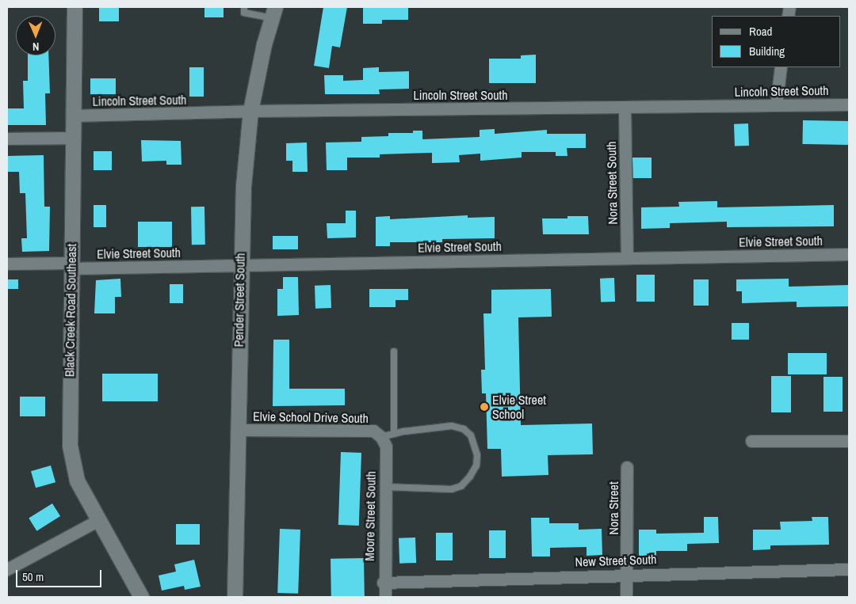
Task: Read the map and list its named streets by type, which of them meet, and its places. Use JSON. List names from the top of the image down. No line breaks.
{"streets":{"street":["Lincoln Street South","Nora Street South","Elvie Street South","Pender Street South","Black Creek Road Southeast","Elvie School Drive South","Nora Street","Moore Street South","New Street South"]},"crossings":[["Lincoln Street South","Nora Street South"],["Lincoln Street South","Pender Street South"],["Lincoln Street South","Black Creek Road Southeast"],["Nora Street South","Elvie Street South"],["Elvie Street South","Pender Street South"],["Elvie Street South","Black Creek Road Southeast"],["Pender Street South","Elvie School Drive South"],["Elvie School Drive South","Moore Street South"],["Nora Street","New Street South"],["Moore Street South","New Street South"]],"places":["Elvie Street School"],"legend":["Road","Building"],"scale_bar":"50 m","north":"bottom"}
